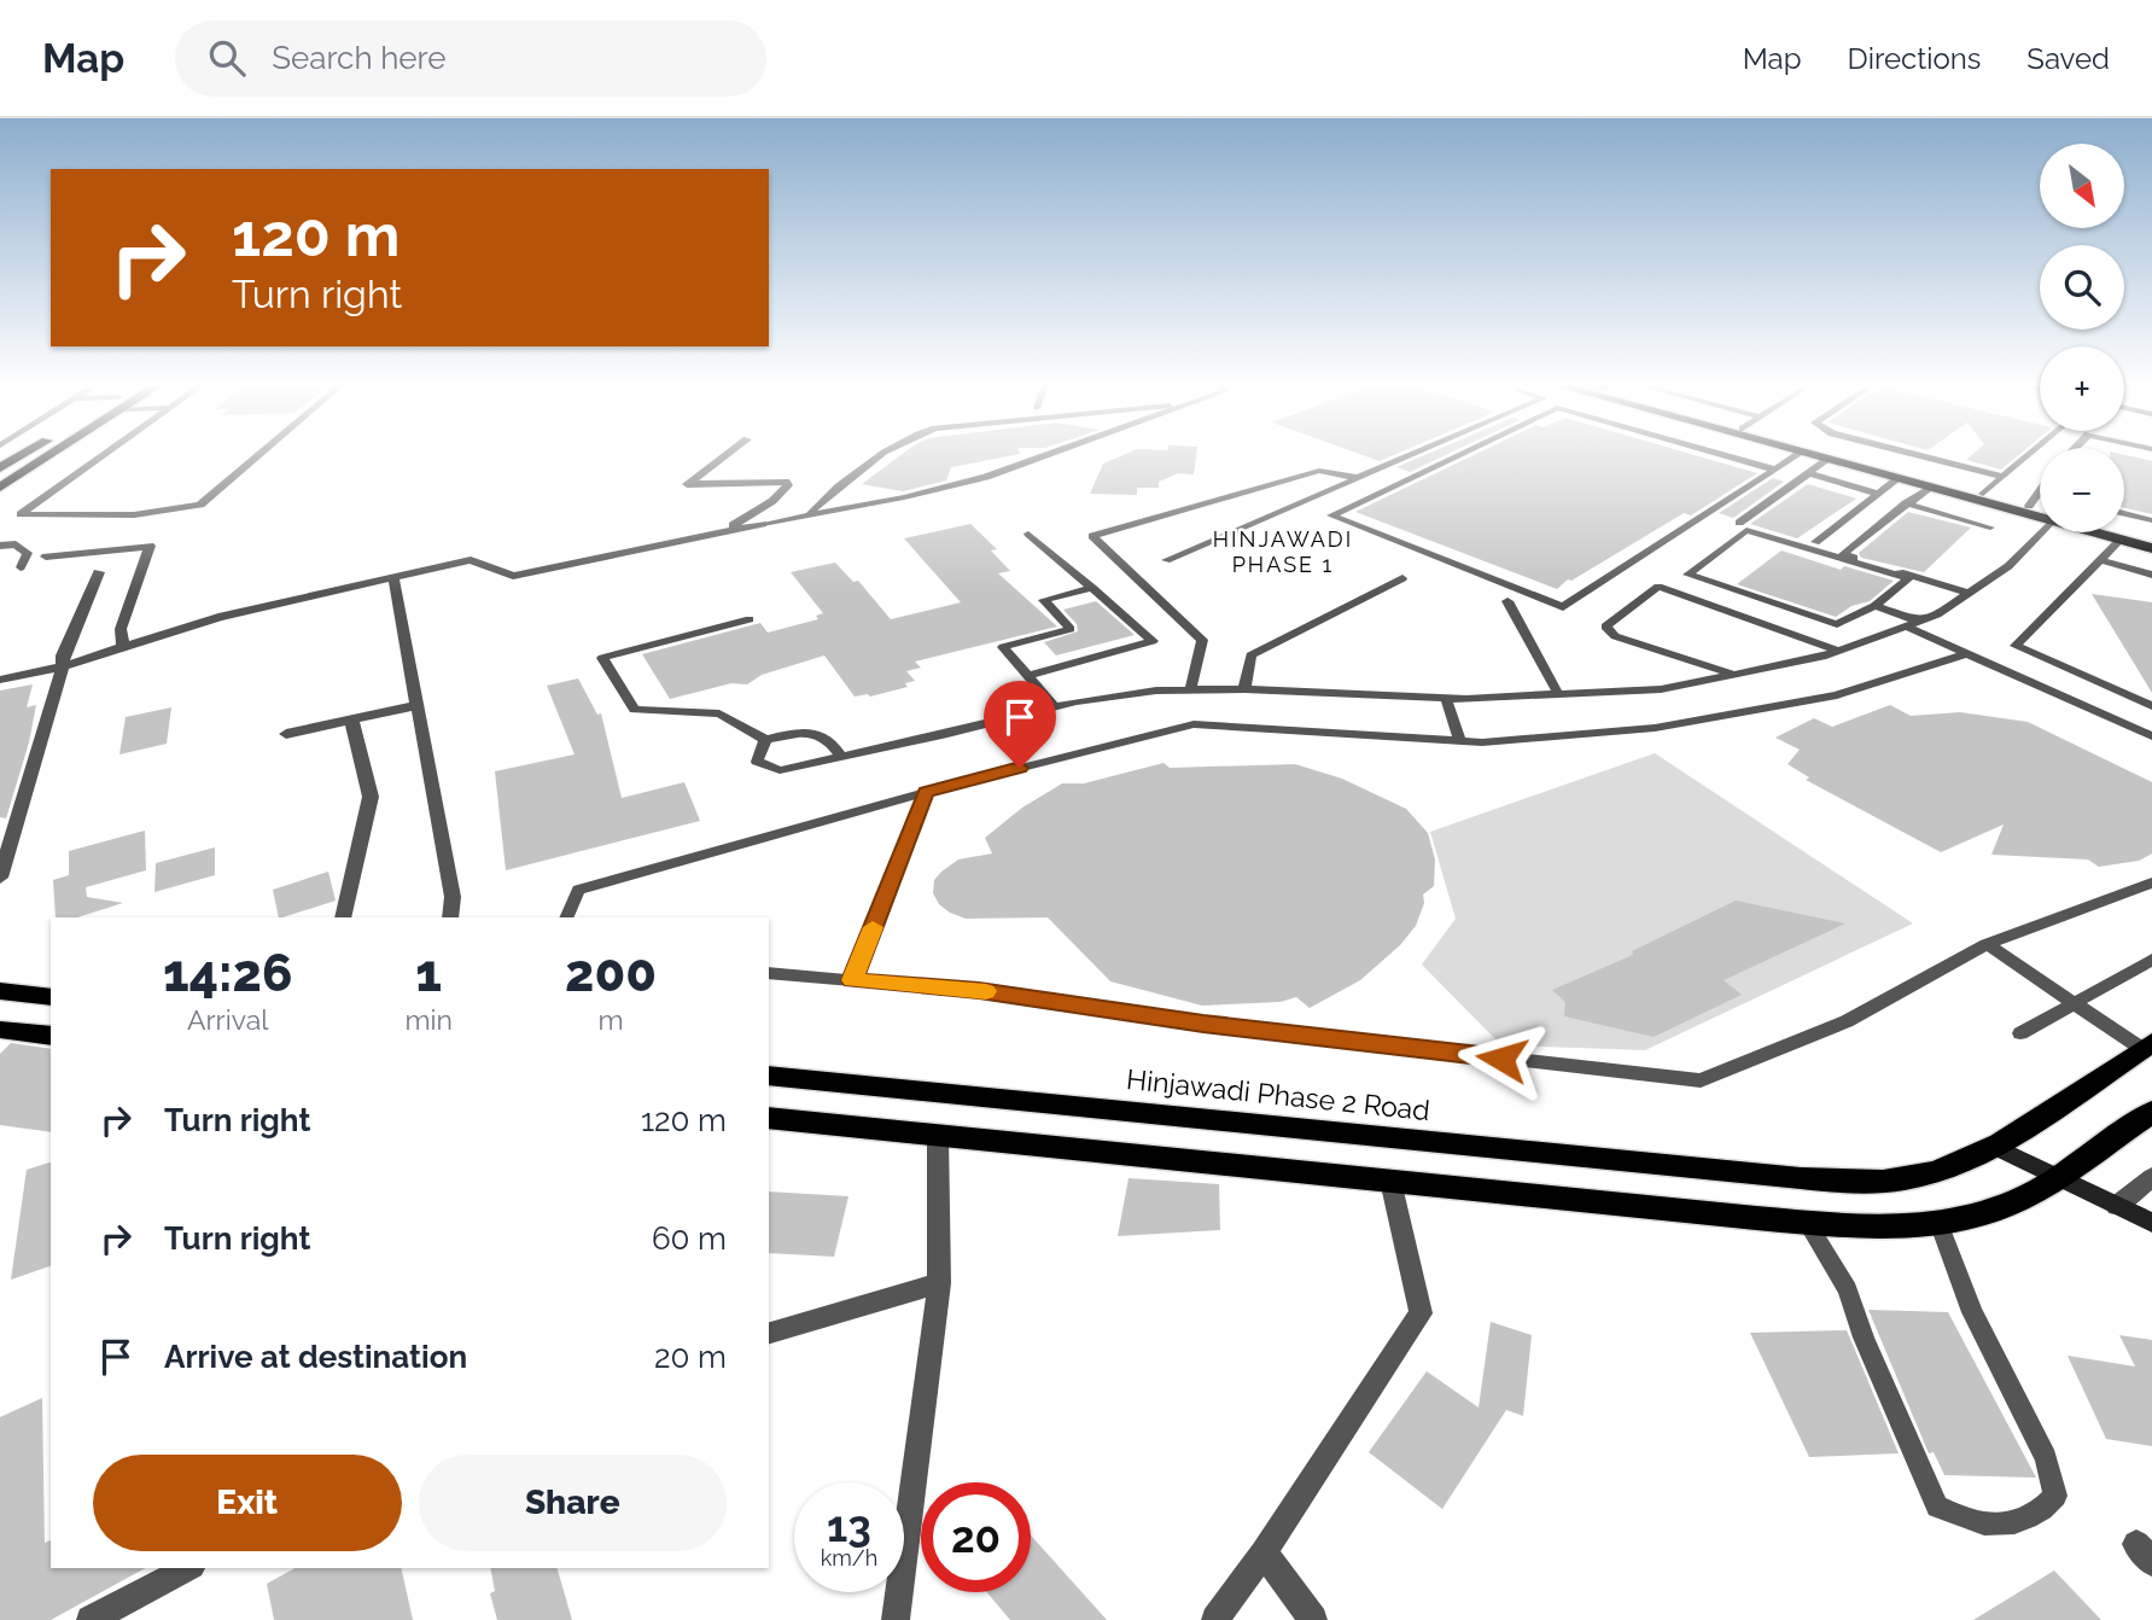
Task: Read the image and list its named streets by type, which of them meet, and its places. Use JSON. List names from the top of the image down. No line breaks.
{"streets":{"main road":["Hinjawadi Phase 2 Road"]},"districts":["HINJAWADI PHASE 1"],"north":"bottom right","page":{"header":"Map","search":"Search here","nav":["Map","Directions","Saved"],"map_buttons":["+","−"],"turn":["120 m","Turn right"],"eta":["14:26","Arrival","1","min","200","m"],"list":[{"name":"Turn right","value":"120 m"},{"name":"Turn right","value":"60 m"},{"name":"Arrive at destination","value":"20 m"}],"buttons":["Exit","Share"],"speed":"13 km/h","limit":"20"}}
